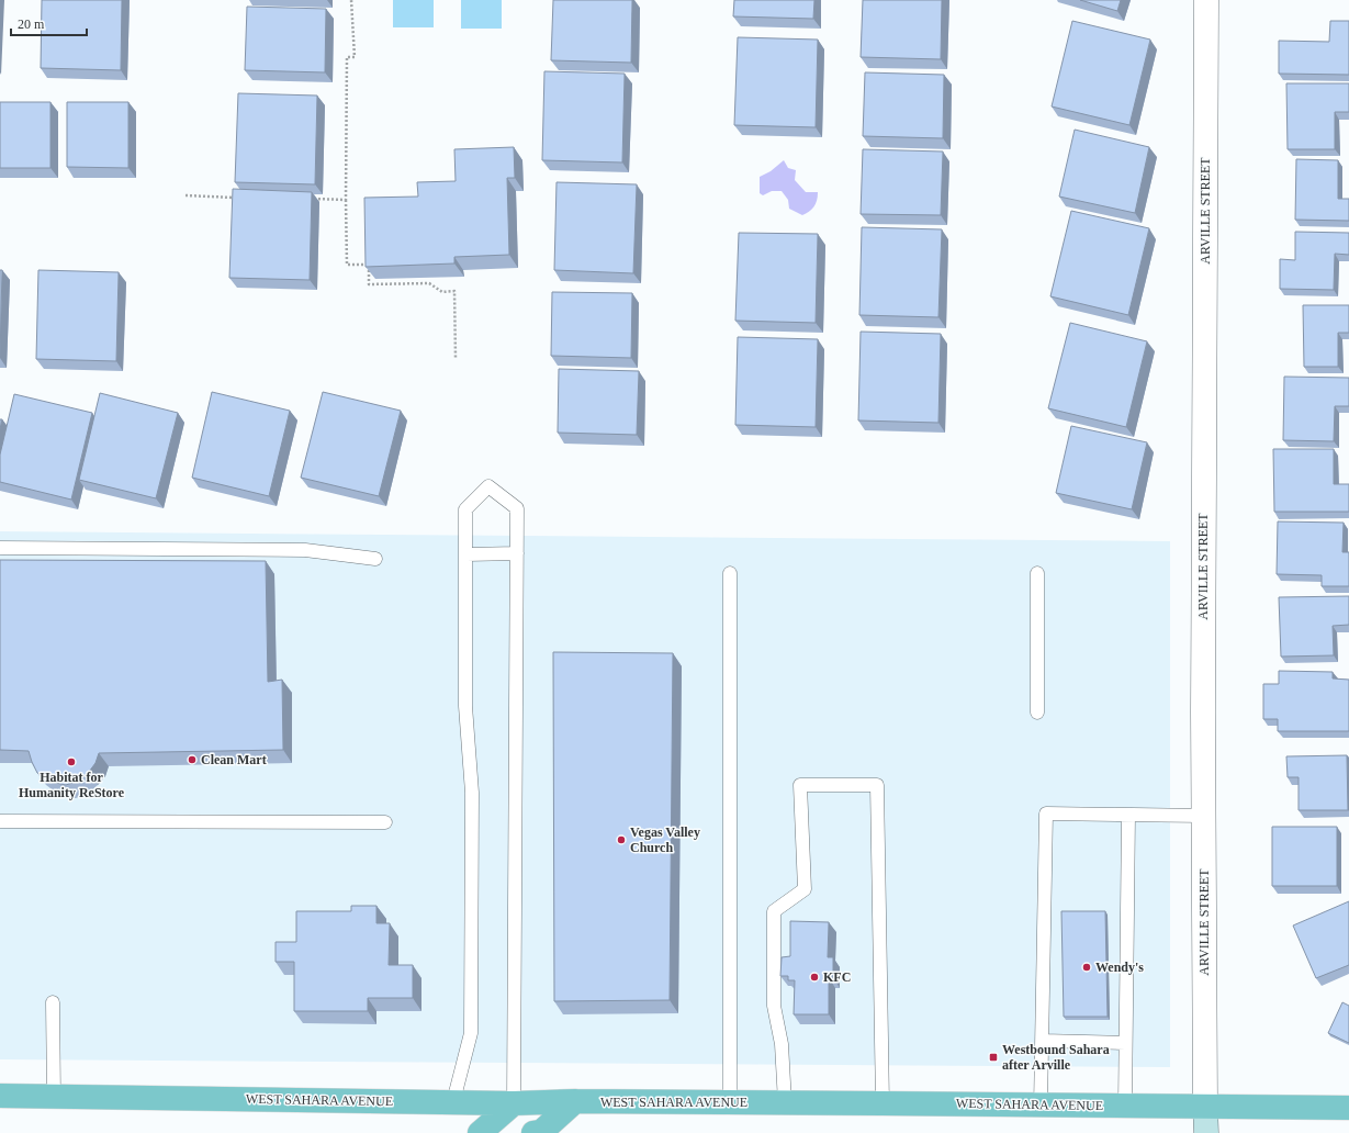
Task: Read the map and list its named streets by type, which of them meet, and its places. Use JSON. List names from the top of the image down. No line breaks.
{"streets":{"main road":["ARVILLE STREET","WEST SAHARA AVENUE"]},"crossings":[["ARVILLE STREET","WEST SAHARA AVENUE"]],"places":{"other":["Clean Mart","Habitat for Humanity ReStore","Vegas Valley Church","Wendy's","KFC"],"transit":["Westbound Sahara after Arville"]},"scale_bar":"20 m"}
